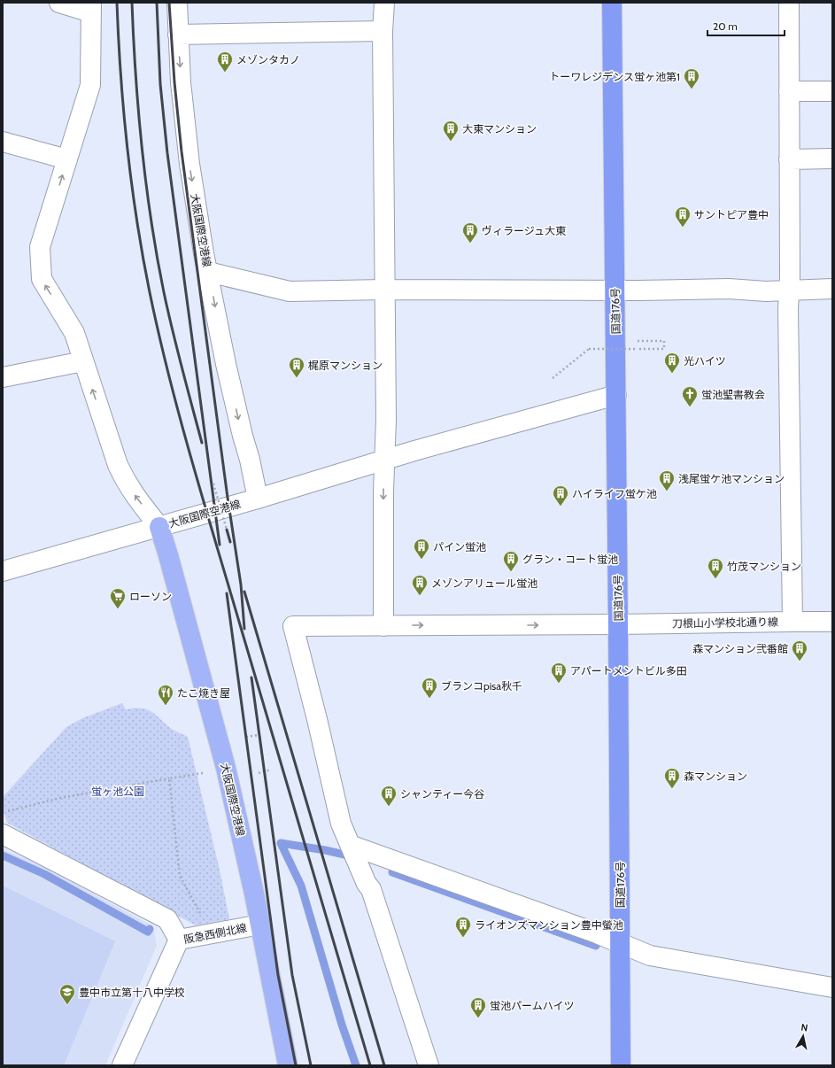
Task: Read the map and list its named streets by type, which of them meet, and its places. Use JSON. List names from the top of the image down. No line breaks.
{"streets":{"highway":["国道176号"],"main road":["大阪国際空港線"],"street":["刀根山小学校北通り線","阪急西側北線"]},"crossings":[["大阪国際空港線","阪急西側北線"],["国道176号","刀根山小学校北通り線"]],"parks":["蛍ヶ池公園"],"places":{"building":["メゾンタカノ","トーワレジデンス蛍ヶ池第1","大東マンション","サントピア豊中","ヴィラージュ大東","光ハイツ","梶原マンション","浅尾蛍ケ池マンション","ハイライフ蛍ケ池","パイン蛍池","グラン・コート蛍池","竹茂マンション","メゾンアリュール蛍池","森マンション弐番館","アパートメントビル多田","ブランコpisa秋千","森マンション","シャンティー今谷","ライオンズマンション豊中螢池","蛍池パームハイツ"],"church":["蛍池聖書教会"],"supermarket":["ローソン"],"restaurant":["たこ焼き屋"],"school or university":["豊中市立第十八中学校"]},"scale_bar":"20 m","north":"top"}
